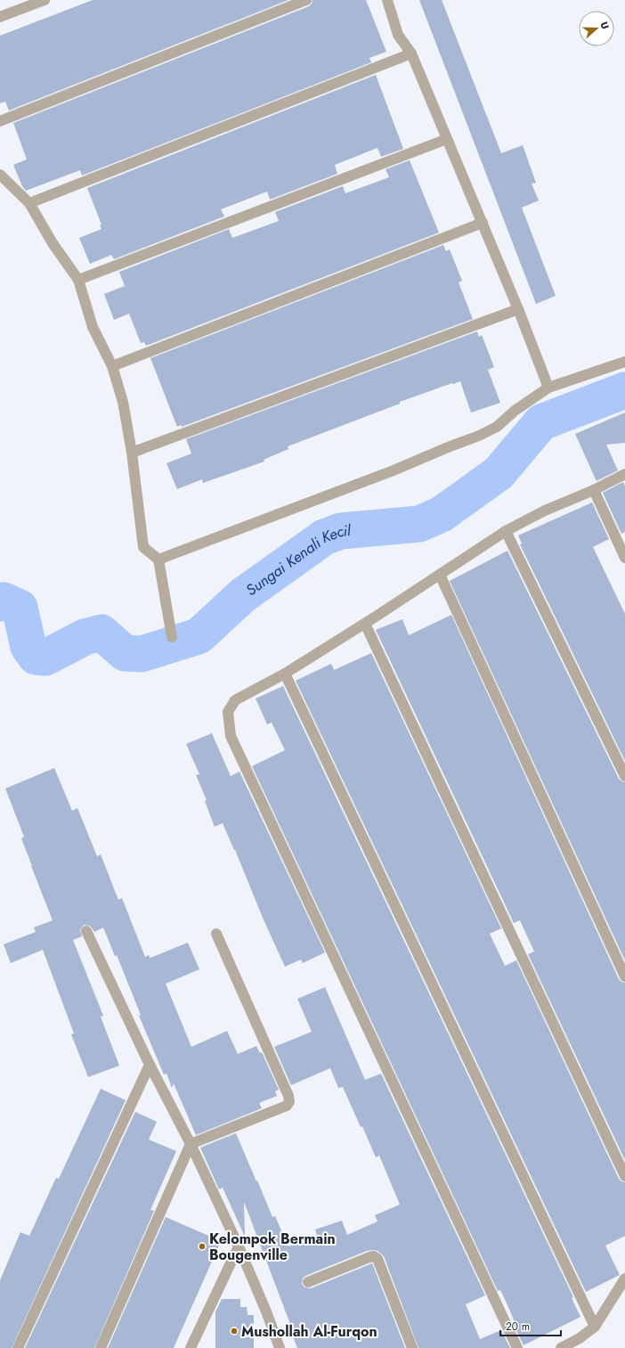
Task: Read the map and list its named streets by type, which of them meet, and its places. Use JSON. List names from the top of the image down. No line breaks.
{"water":["Sungai Kenali Kecil"],"places":["Kelompok Bermain Bougenville","Mushollah Al-Furqon"],"scale_bar":"20 m","north":"right"}
